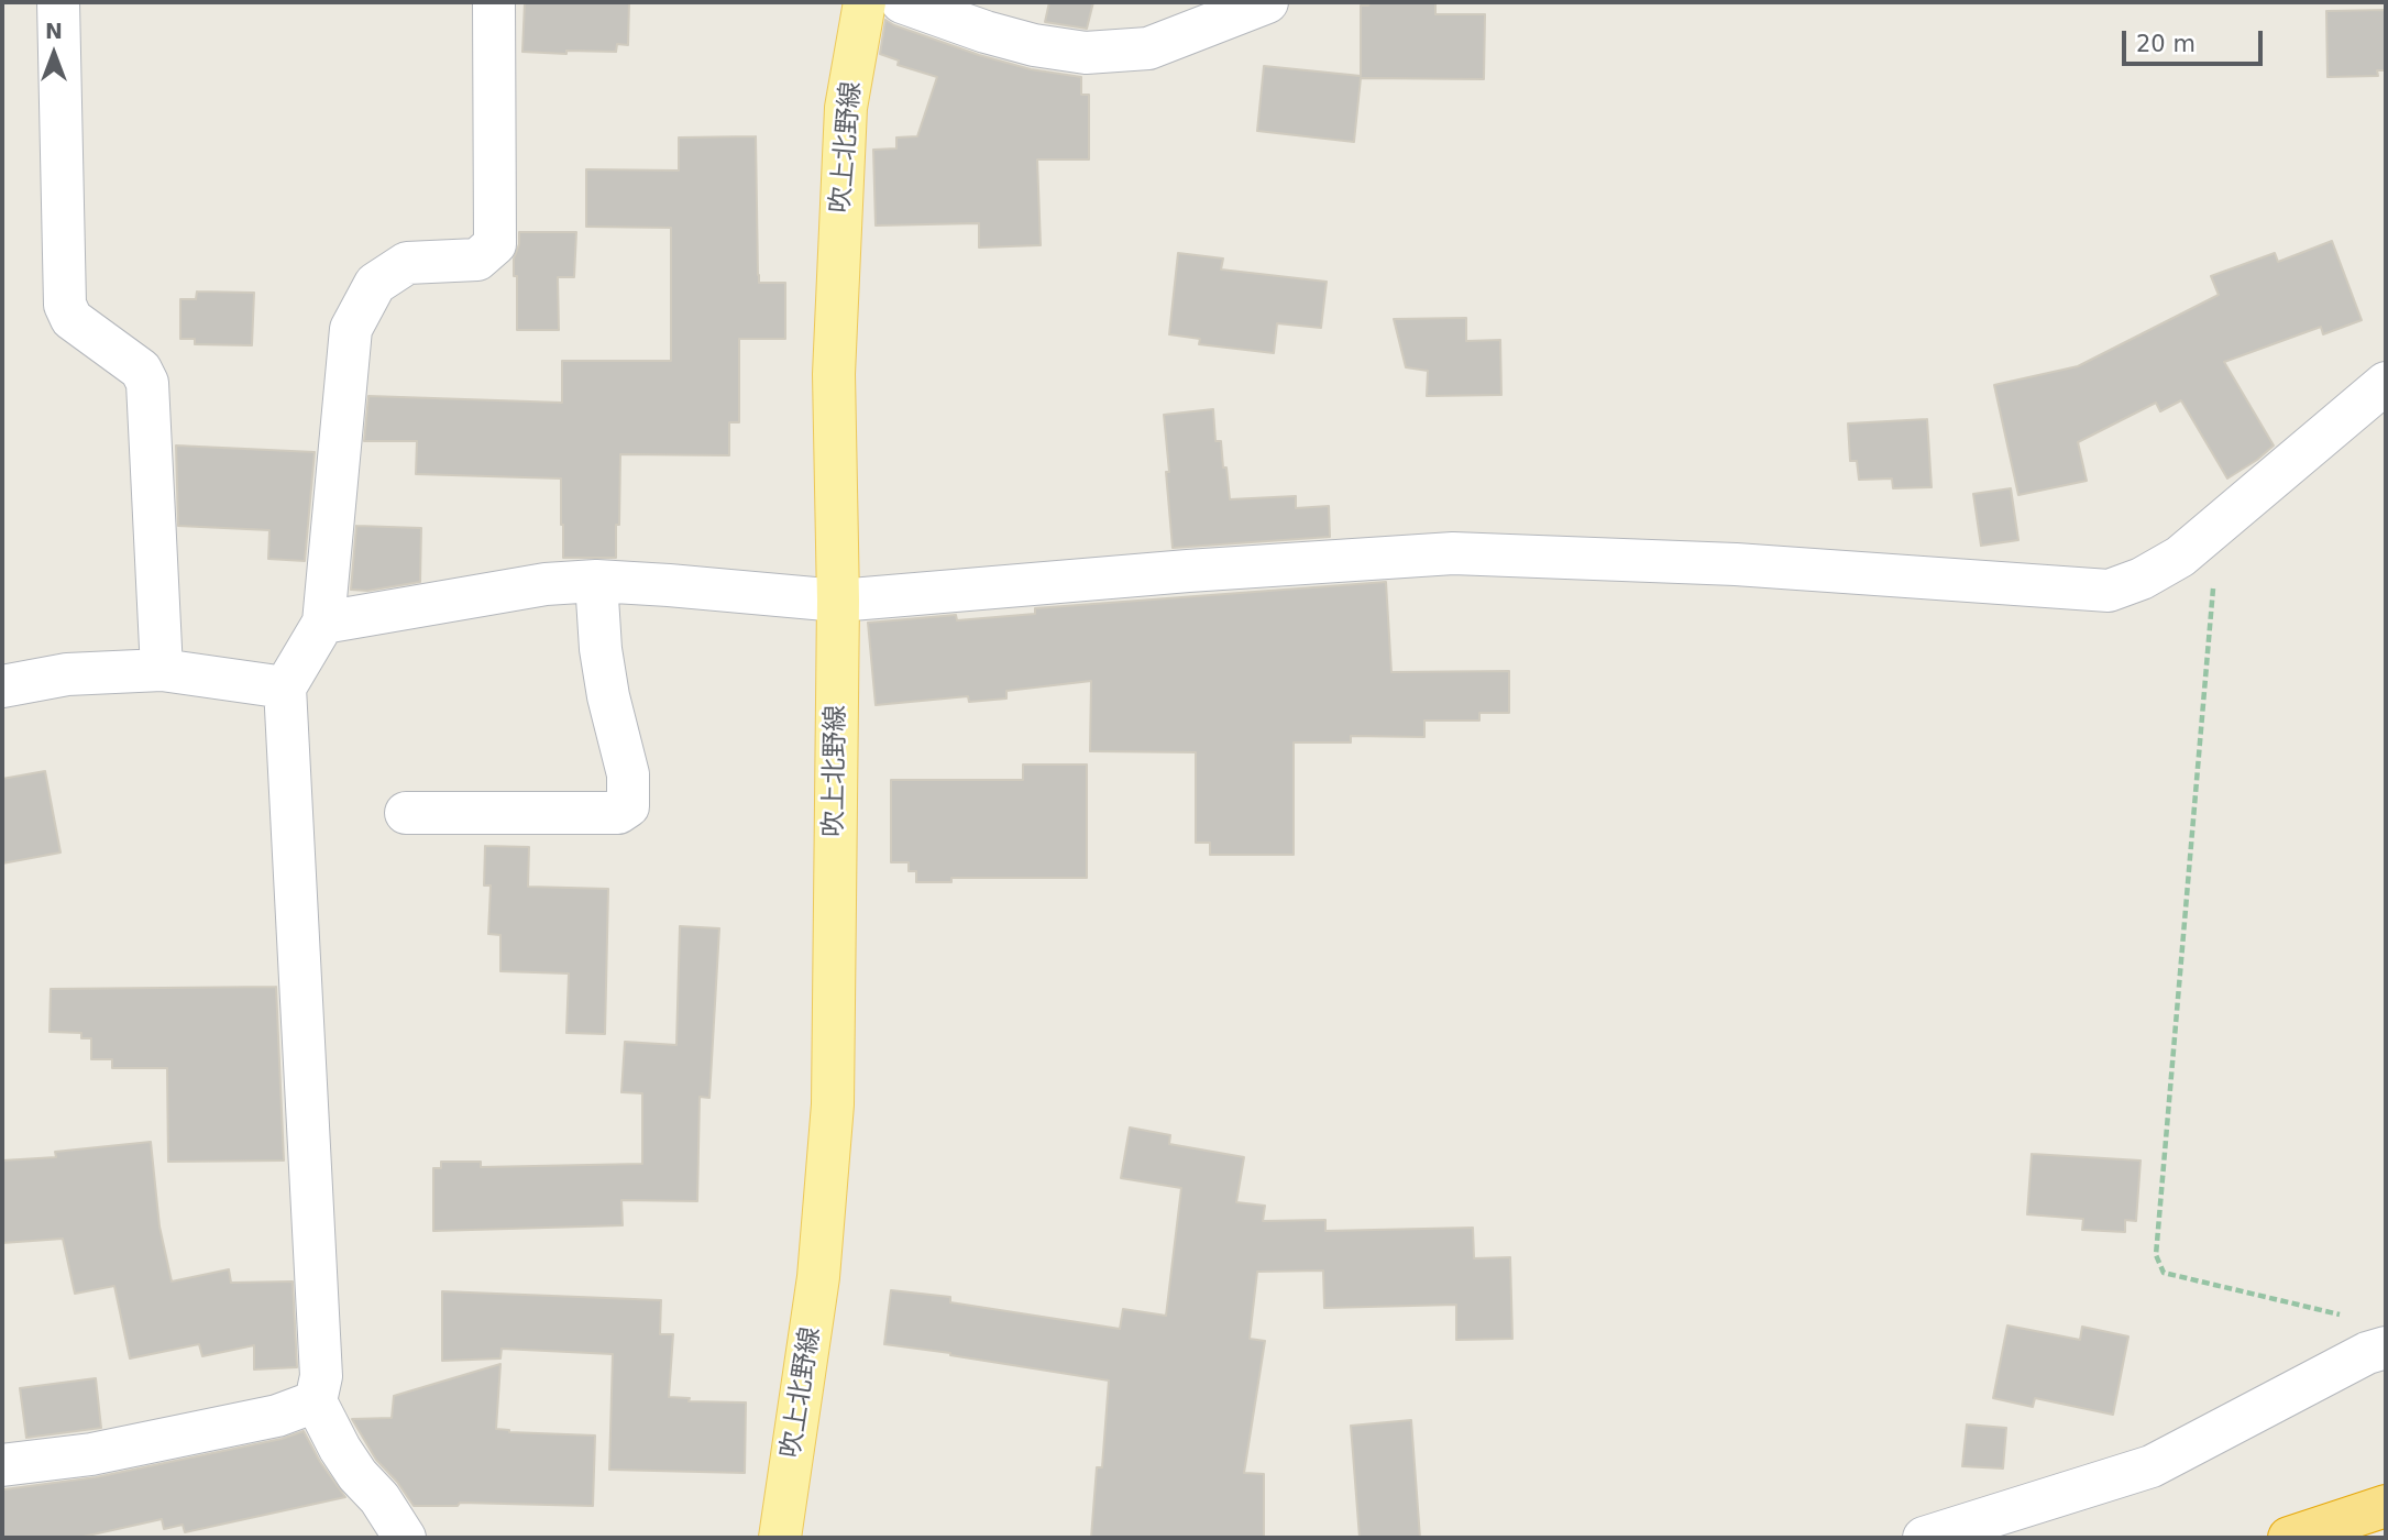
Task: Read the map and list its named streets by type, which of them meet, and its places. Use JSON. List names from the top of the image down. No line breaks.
{"streets":{"main road":["吹上北野線"]},"scale_bar":"20 m","north":"top"}
